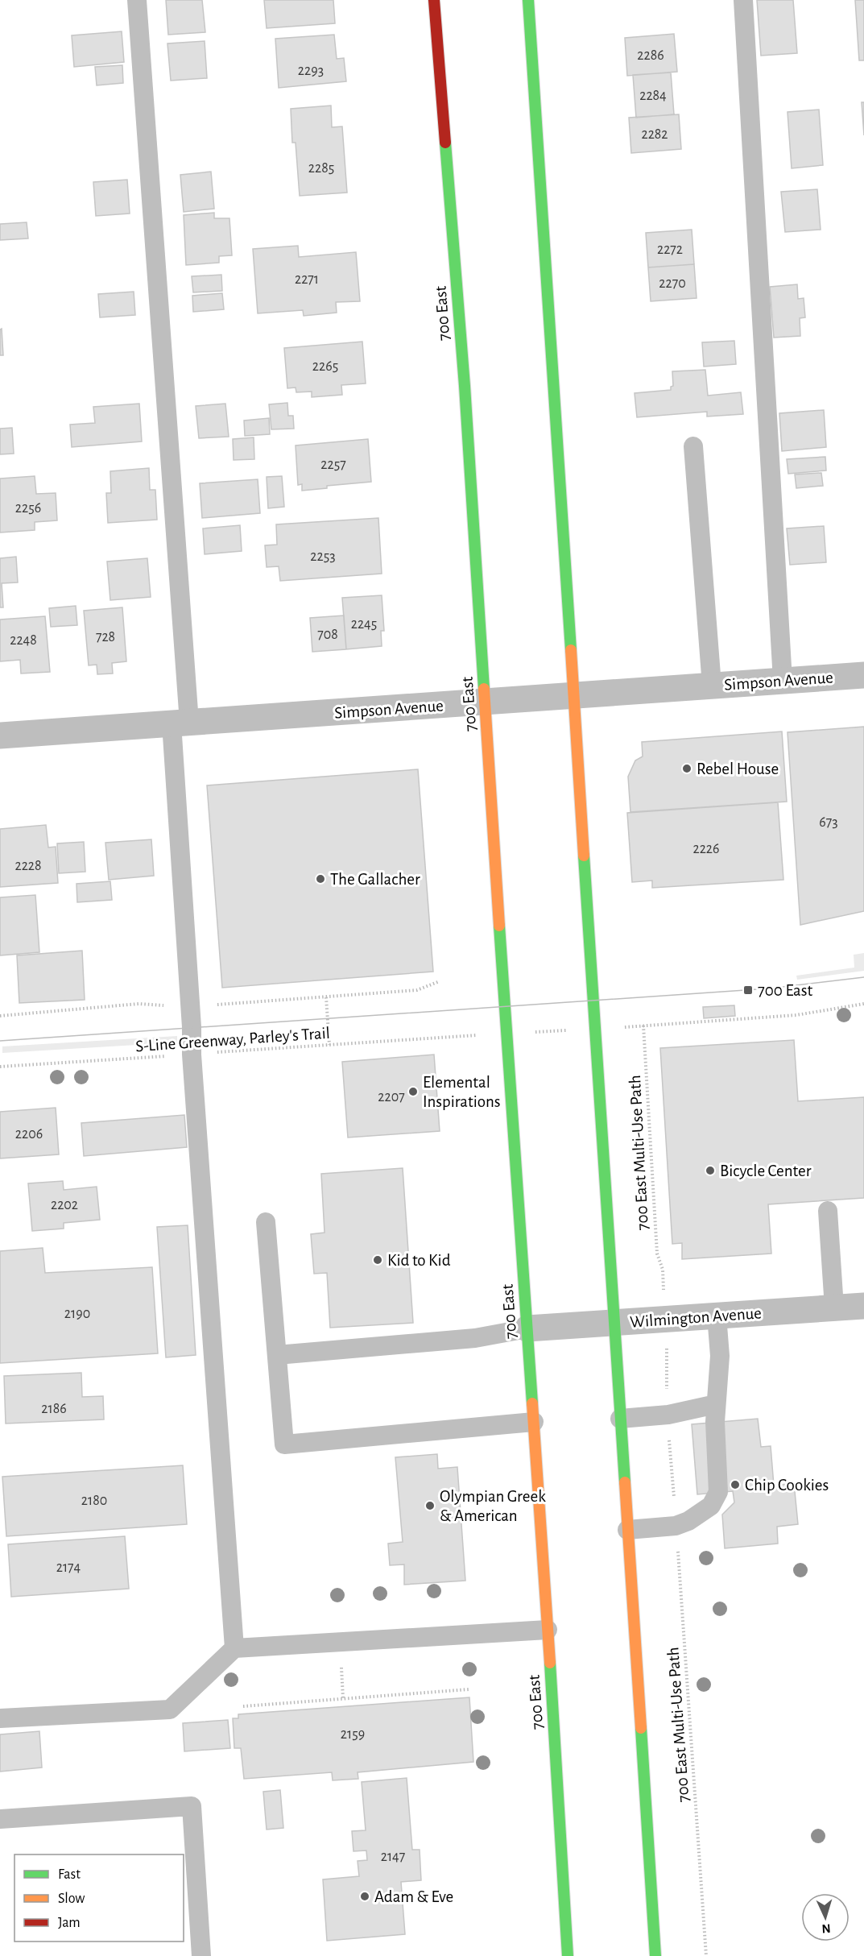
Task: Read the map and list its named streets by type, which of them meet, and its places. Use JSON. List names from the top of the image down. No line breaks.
{"streets":{"main road":["700 East"],"street":["Simpson Avenue","Wilmington Avenue"],"path":["S-Line Greenway, Parley's Trail","700 East Multi-Use Path"]},"crossings":[["700 East","Simpson Avenue"],["700 East","Wilmington Avenue"]],"places":{"other":["Rebel House","The Gallacher","Elemental Inspirations","Bicycle Center","Kid to Kid","Chip Cookies","Olympian Greek & American","Adam & Eve"],"transit":["700 East"]},"house_numbers":["2286","2293","2284","2282","2285","2272","2271","2270","2265","2257","2256","2253","2245","708","728","2248","673","2226","2228","2207","2206","2202","2190","2186","2180","2174","2159","2147"],"legend":["Fast","Slow","Jam"],"north":"bottom"}
